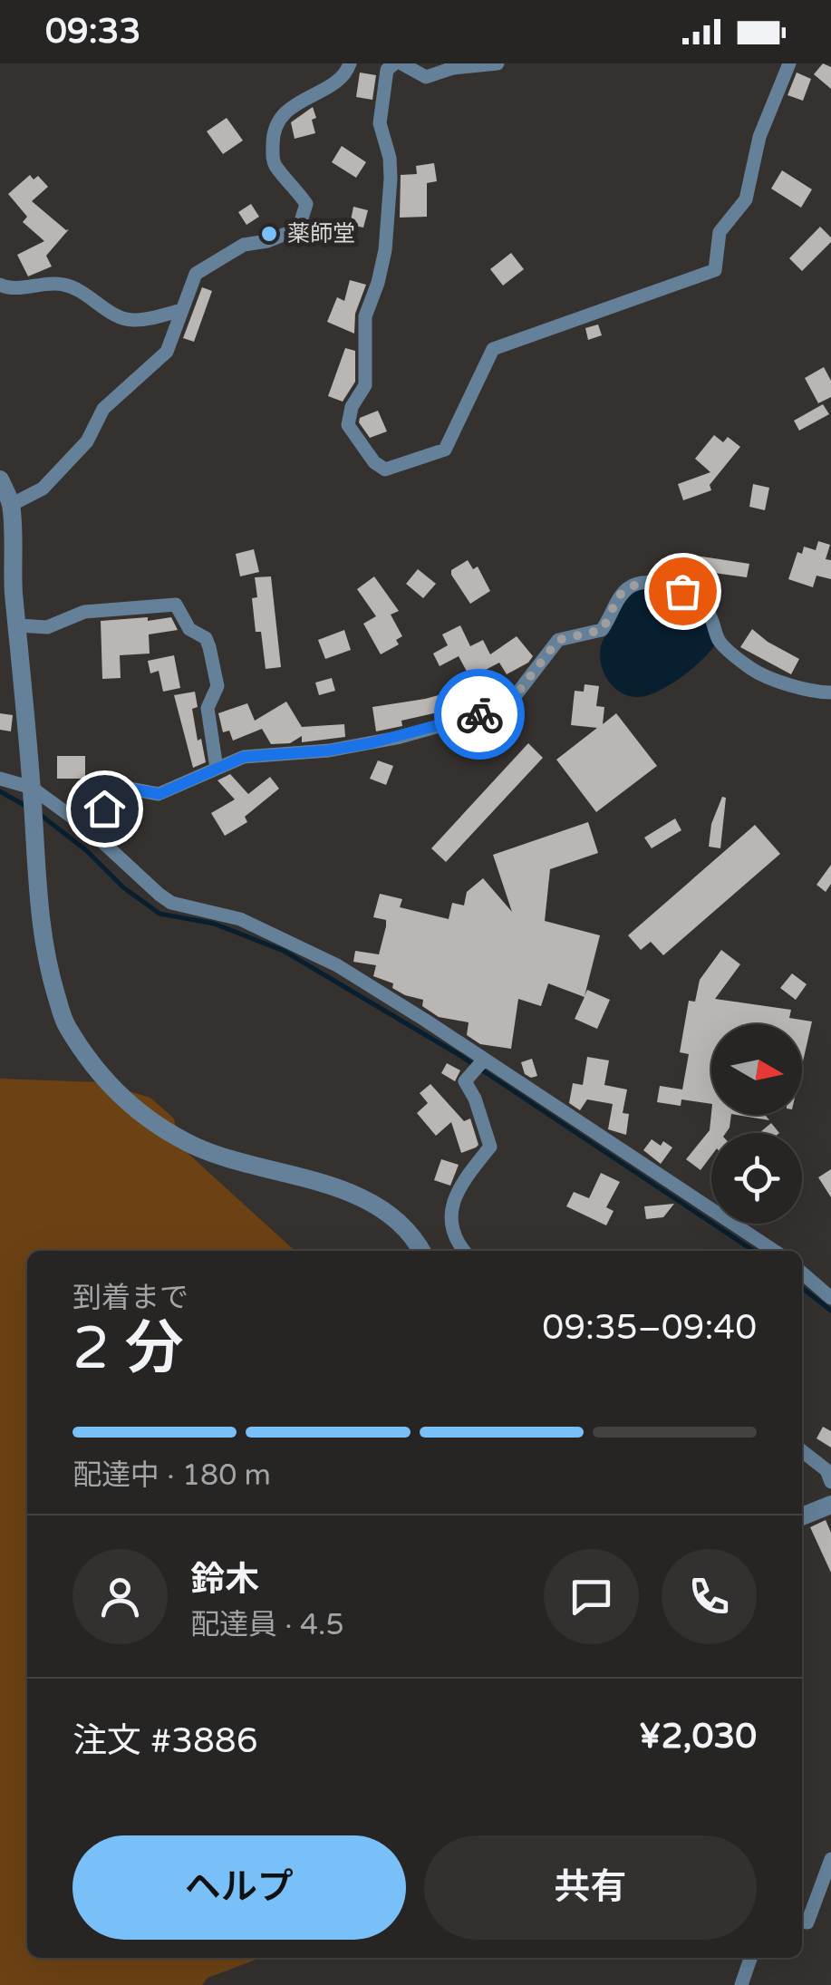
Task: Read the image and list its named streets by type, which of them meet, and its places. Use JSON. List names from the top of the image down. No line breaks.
{"places":["薬師堂"],"north":"right","page":{"status":"09:33","heading":["2 分","到着まで","09:35–09:40"],"panel":["鈴木","配達員 · 4.5","注文 #3886","¥2,030"],"bar":"配達中 · 180 m","buttons":["ヘルプ","共有"]}}
